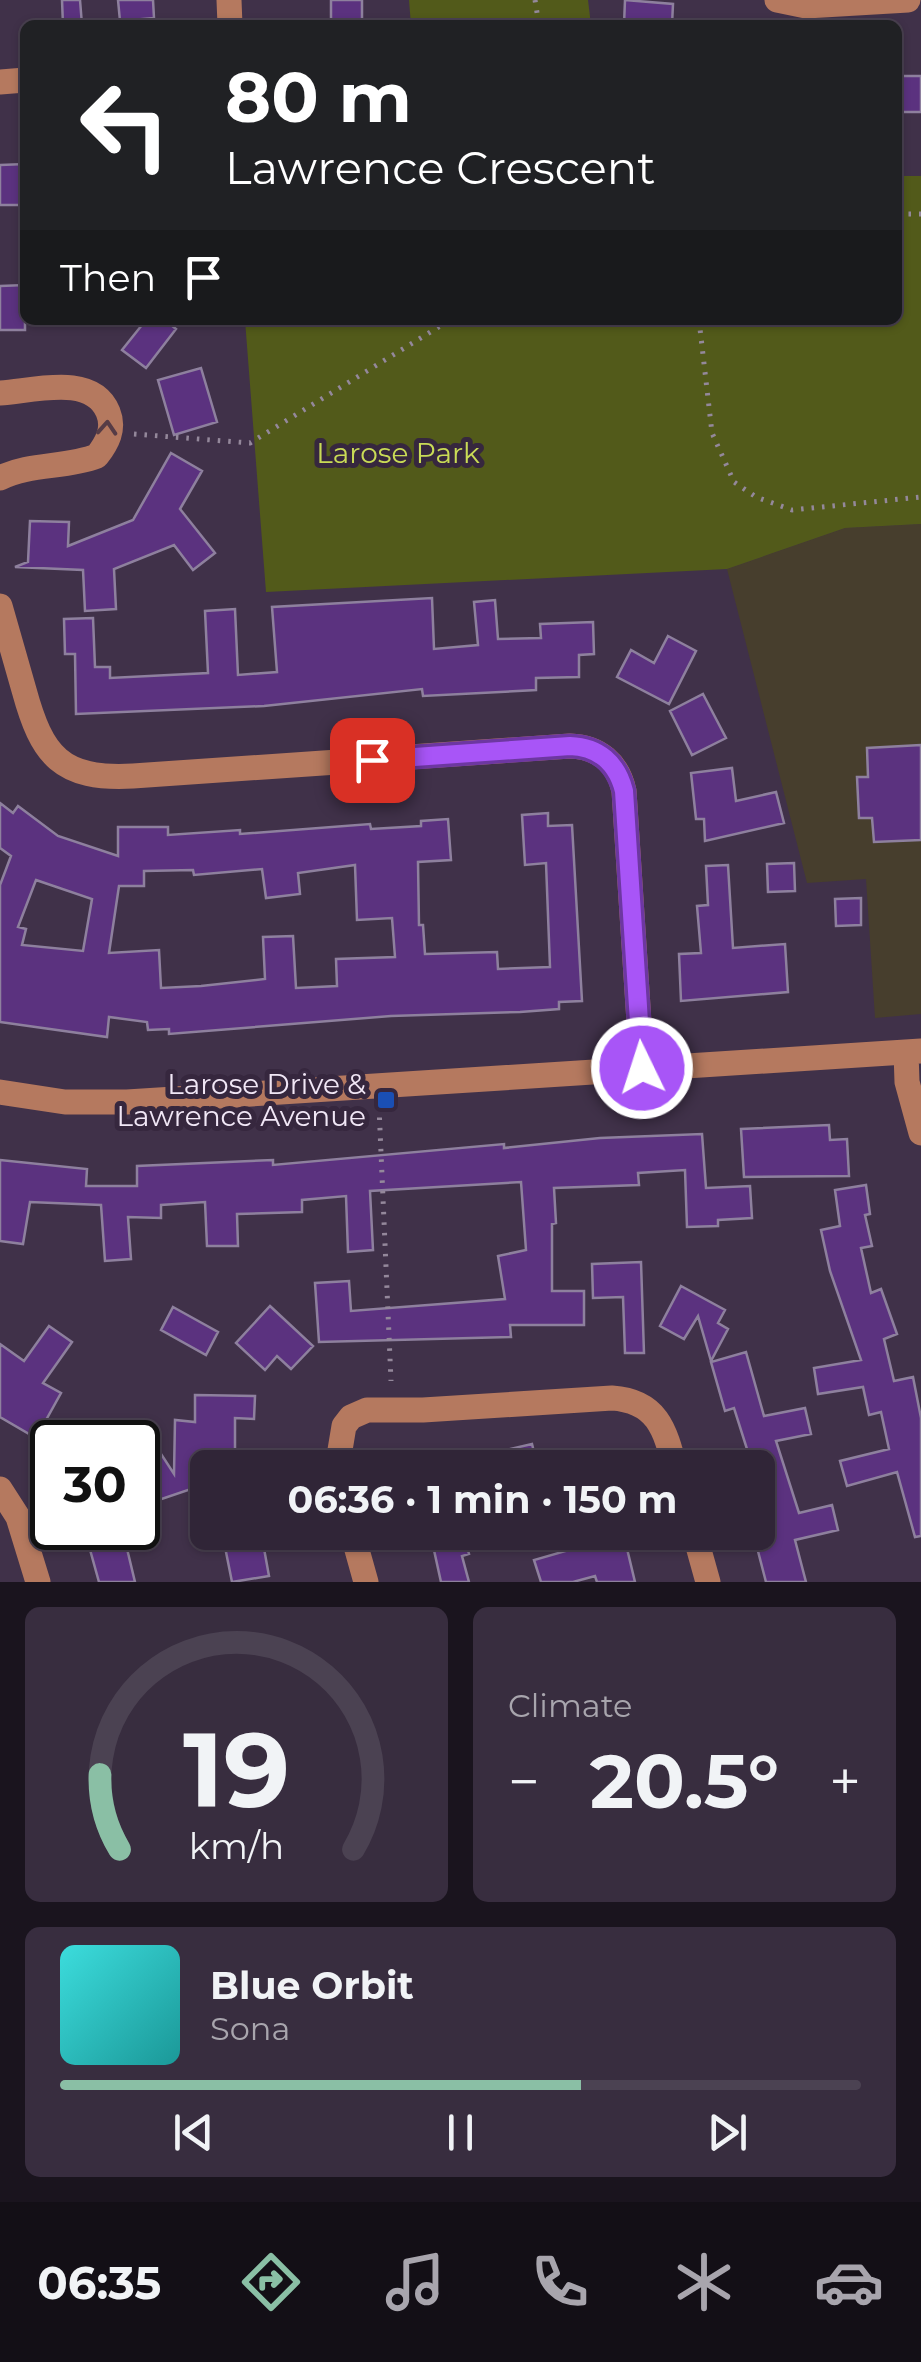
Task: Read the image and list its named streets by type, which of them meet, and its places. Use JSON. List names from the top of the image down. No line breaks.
{"parks":["Larose Park"],"places":{"transit":["Larose Drive & Lawrence Avenue"]},"page":{"turn":["80 m","Lawrence Crescent"],"then":"Then","limit":"30","trip":"06:36 · 1 min · 150 m","tile":"Climate","heat":["−","20.5°","+"],"song":["Blue Orbit","Sona"],"tabs":"06:35","gauge":["19","km/h"]}}
